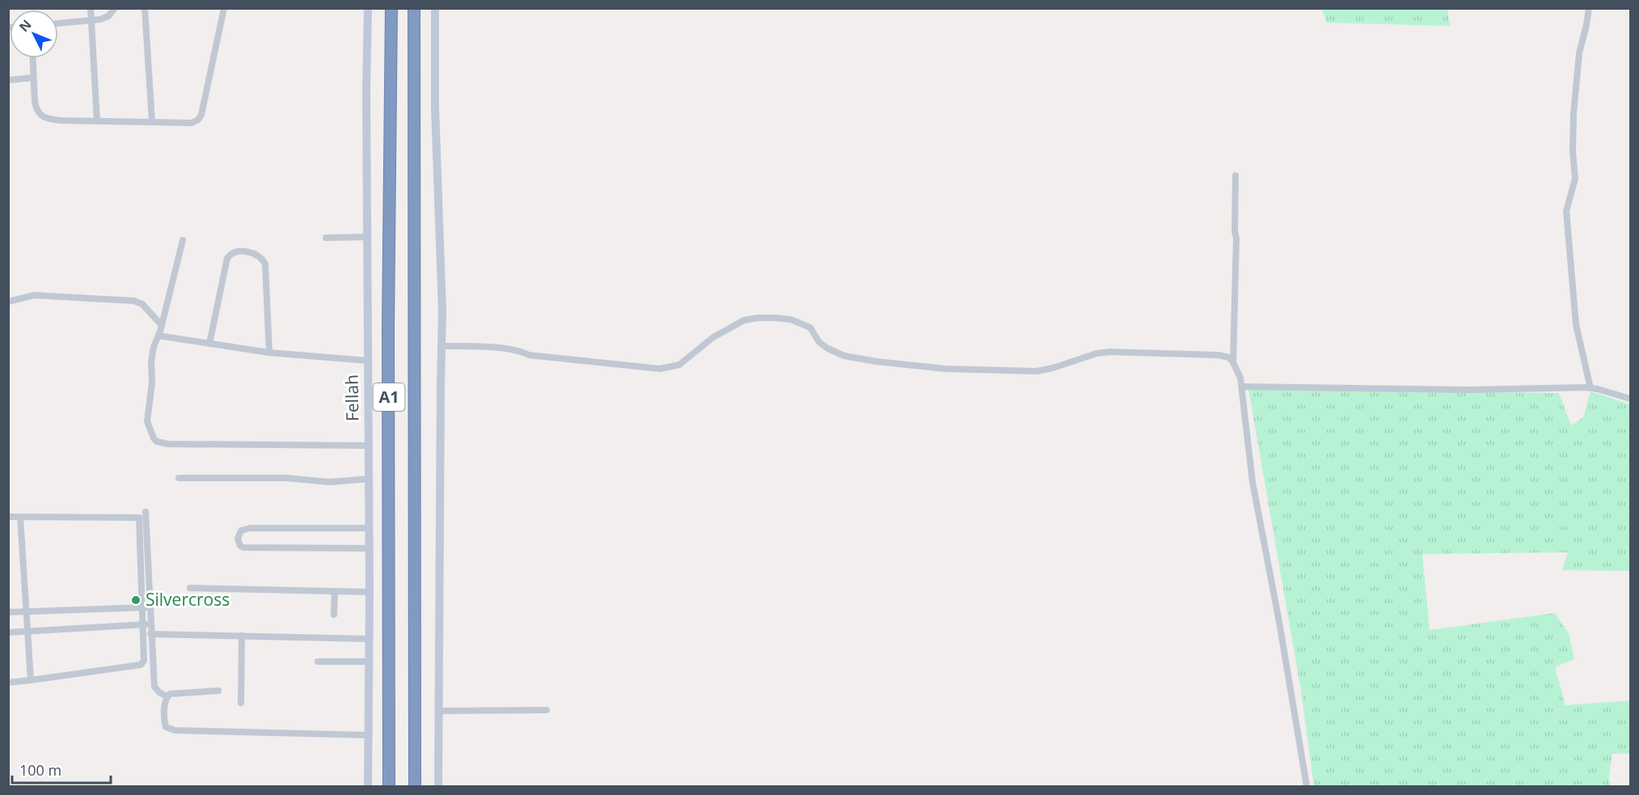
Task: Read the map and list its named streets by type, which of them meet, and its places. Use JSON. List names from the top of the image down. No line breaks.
{"streets":{"highway":["A1"],"street":["Fellah"]},"places":["Silvercross"],"scale_bar":"100 m","north":"top left"}
